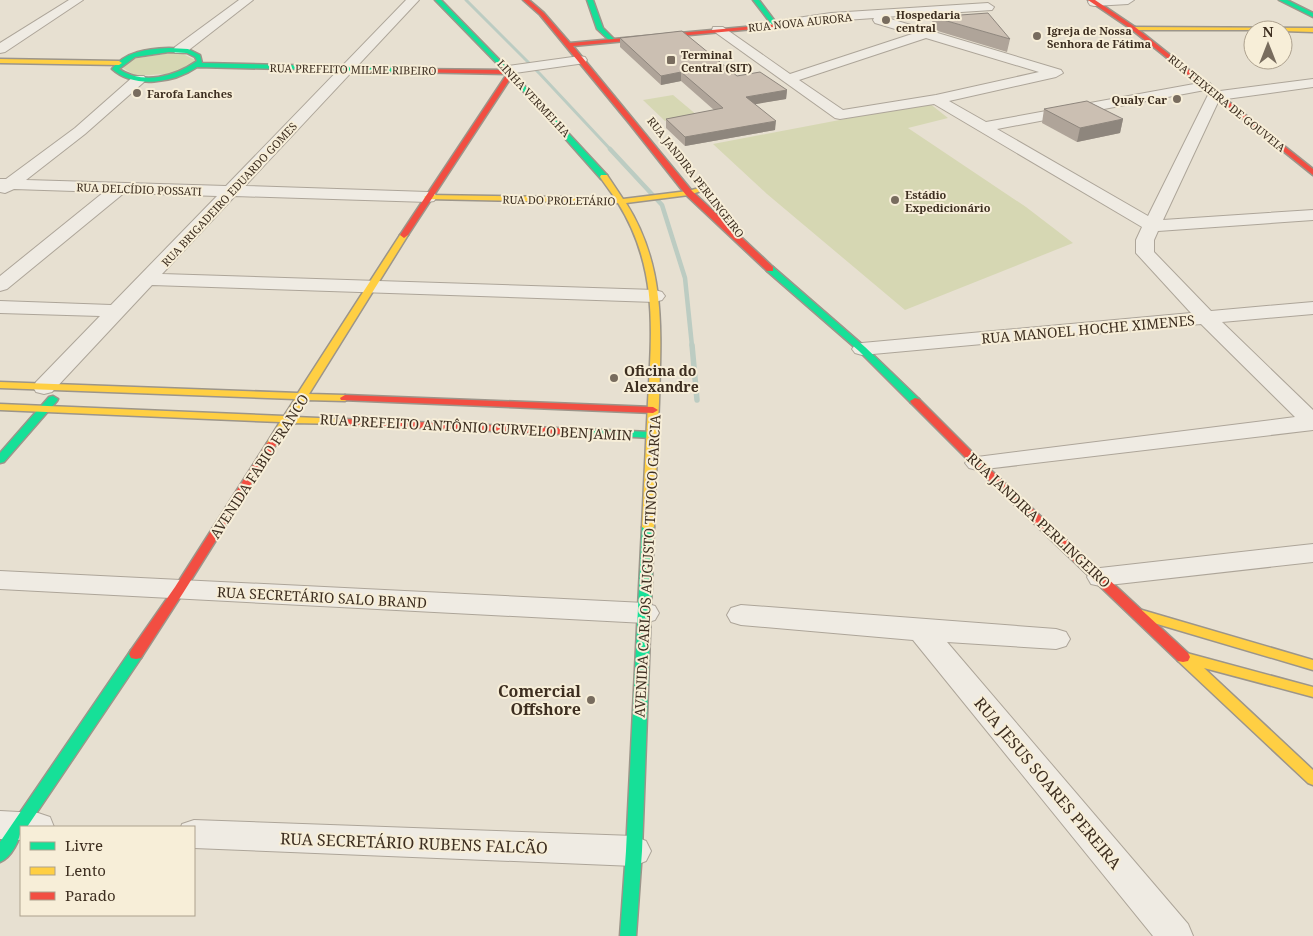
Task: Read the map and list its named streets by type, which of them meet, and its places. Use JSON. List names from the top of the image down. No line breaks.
{"streets":{"main road":["RUA NOVA AURORA","RUA PREFEITO MILME RIBEIRO","LINHA VERMELHA","RUA TEIXEIRA DE GOUVEIA","RUA JANDIRA PERLINGEIRO","RUA DO PROLETÁRIO","RUA PREFEITO ANTÔNIO CURVELO BENJAMIN","AVENIDA FABIO FRANCO","AVENIDA CARLOS AUGUSTO TINOCO GARCIA"],"street":["RUA DELCÍDIO POSSATI","RUA BRIGADEIRO EDUARDO GOMES","RUA MANOEL HOCHE XIMENES","RUA SECRETÁRIO SALO BRAND","RUA JESUS SOARES PEREIRA","RUA SECRETÁRIO RUBENS FALCÃO"]},"crossings":[["RUA NOVA AURORA","RUA JANDIRA PERLINGEIRO"],["RUA PREFEITO MILME RIBEIRO","LINHA VERMELHA"],["RUA PREFEITO MILME RIBEIRO","RUA BRIGADEIRO EDUARDO GOMES"],["RUA PREFEITO MILME RIBEIRO","AVENIDA FABIO FRANCO"],["LINHA VERMELHA","RUA DO PROLETÁRIO"],["LINHA VERMELHA","AVENIDA FABIO FRANCO"],["LINHA VERMELHA","AVENIDA CARLOS AUGUSTO TINOCO GARCIA"],["RUA JANDIRA PERLINGEIRO","RUA DO PROLETÁRIO"],["RUA JANDIRA PERLINGEIRO","RUA MANOEL HOCHE XIMENES"],["RUA DELCÍDIO POSSATI","RUA BRIGADEIRO EDUARDO GOMES"],["RUA DELCÍDIO POSSATI","RUA DO PROLETÁRIO"],["RUA DELCÍDIO POSSATI","AVENIDA FABIO FRANCO"],["RUA BRIGADEIRO EDUARDO GOMES","RUA PREFEITO ANTÔNIO CURVELO BENJAMIN"],["RUA DO PROLETÁRIO","AVENIDA FABIO FRANCO"],["RUA DO PROLETÁRIO","AVENIDA CARLOS AUGUSTO TINOCO GARCIA"],["RUA PREFEITO ANTÔNIO CURVELO BENJAMIN","AVENIDA FABIO FRANCO"],["RUA PREFEITO ANTÔNIO CURVELO BENJAMIN","AVENIDA CARLOS AUGUSTO TINOCO GARCIA"],["AVENIDA FABIO FRANCO","RUA SECRETÁRIO SALO BRAND"],["AVENIDA CARLOS AUGUSTO TINOCO GARCIA","RUA SECRETÁRIO SALO BRAND"],["AVENIDA CARLOS AUGUSTO TINOCO GARCIA","RUA SECRETÁRIO RUBENS FALCÃO"]],"places":{"other":["Hospedaria central","Igreja de Nossa Senhora de Fátima","Farofa Lanches","Qualy Car","Estádio Expedicionário","Oficina do Alexandre","Comercial Offshore"],"transit":["Terminal Central (SIT)"]},"legend":["Livre","Lento","Parado"],"north":"top"}
